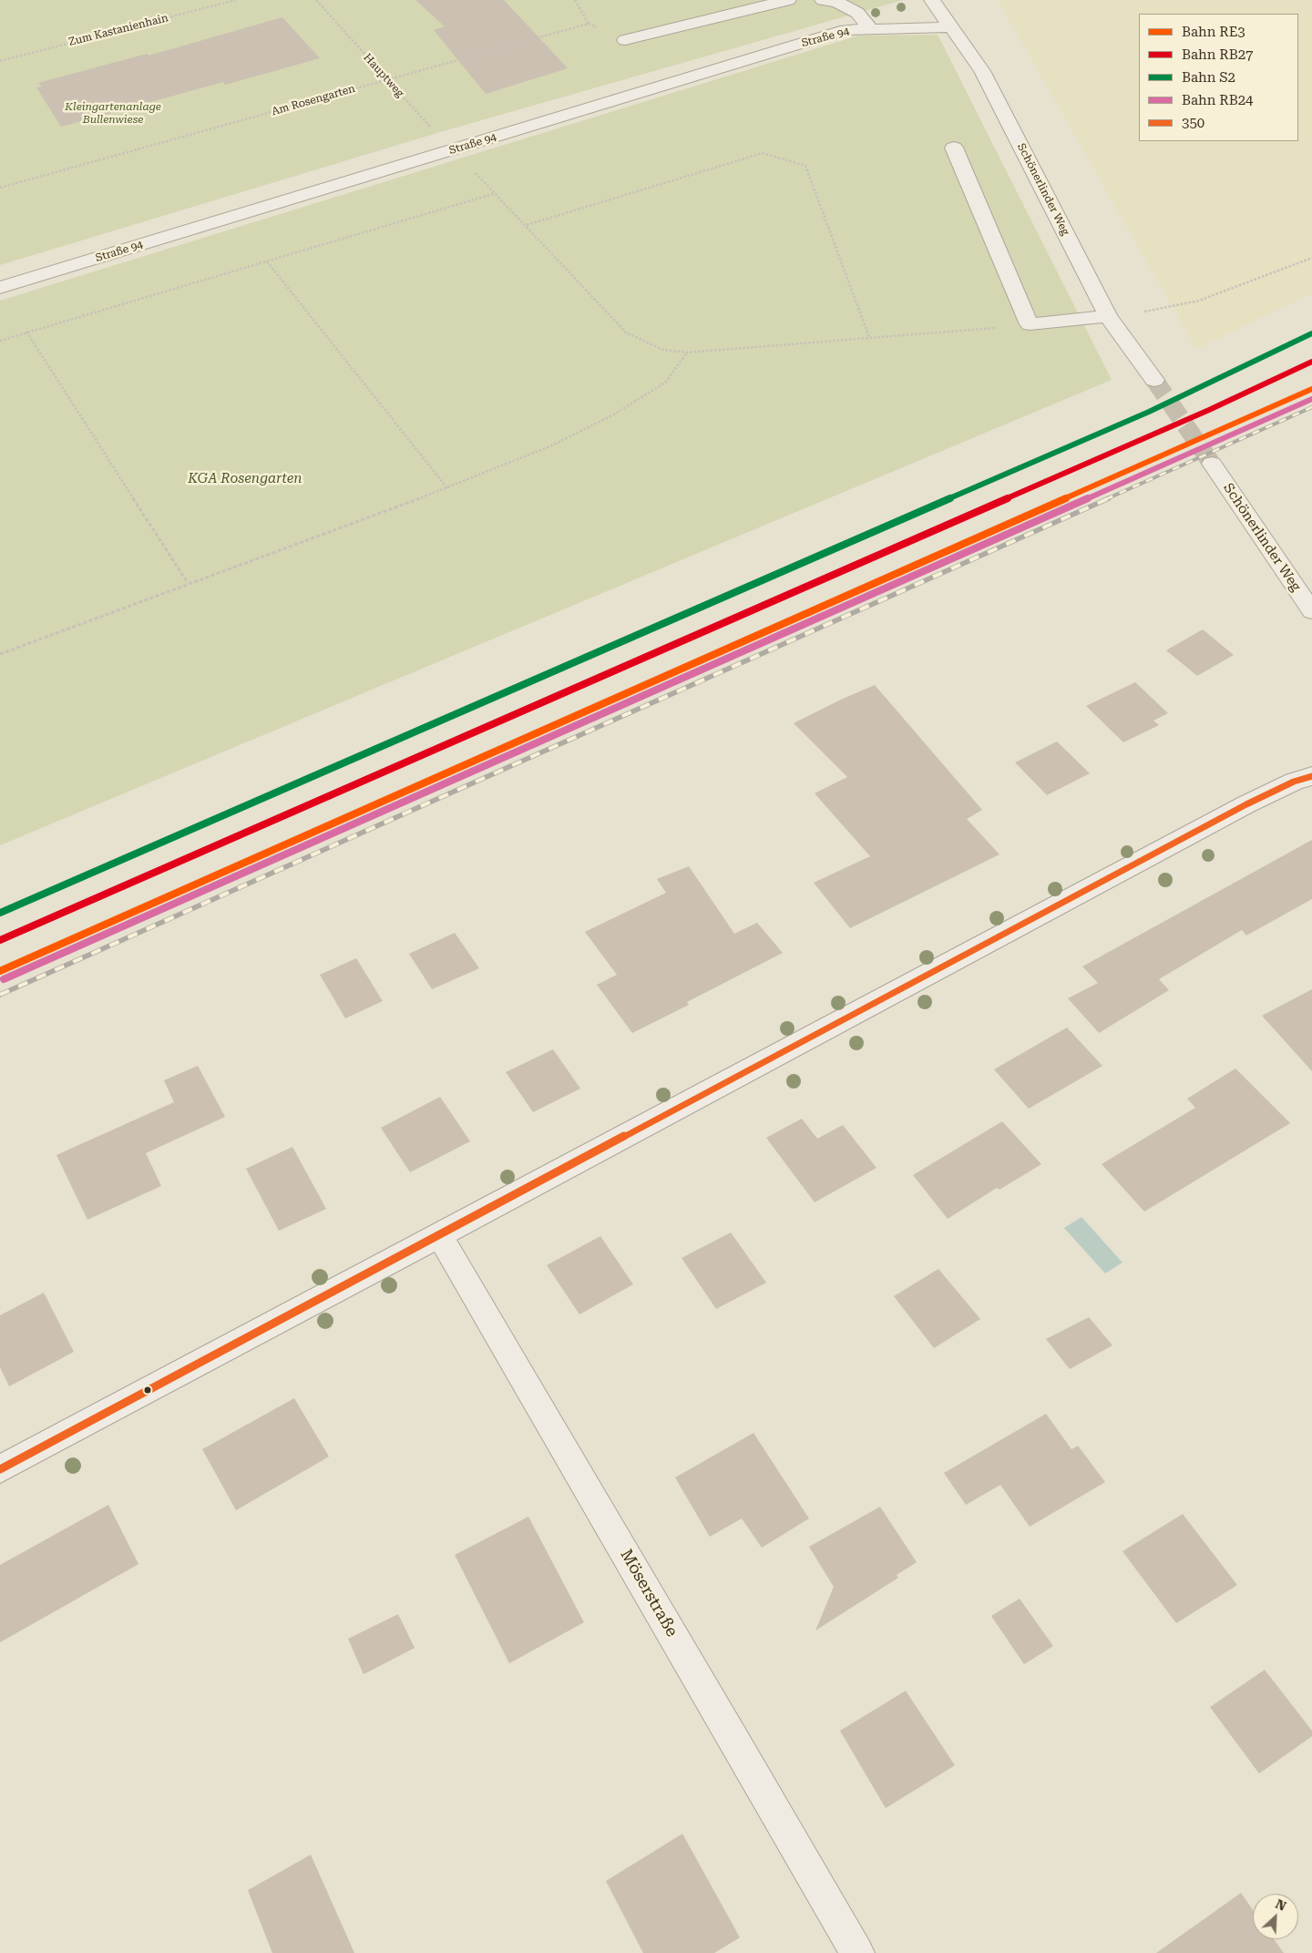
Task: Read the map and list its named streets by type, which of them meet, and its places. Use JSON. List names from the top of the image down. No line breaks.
{"streets":{"street":["Straße 94","Schönerlinder Weg","Möserstraße"],"path":["Zum Kastanienhain","Hauptweg","Am Rosengarten"]},"crossings":[["Straße 94","Hauptweg"],["Straße 94","Schönerlinder Weg"],["Hauptweg","Am Rosengarten"]],"parks":["Kleingartenanlage Bullenwiese","KGA Rosengarten"],"lines":["rail line S2","rail line RB27","rail line RE3","rail line RB24","transit line 350"],"legend":["Bahn RE3","Bahn RB27","Bahn S2","Bahn RB24","350"],"north":"top right"}
